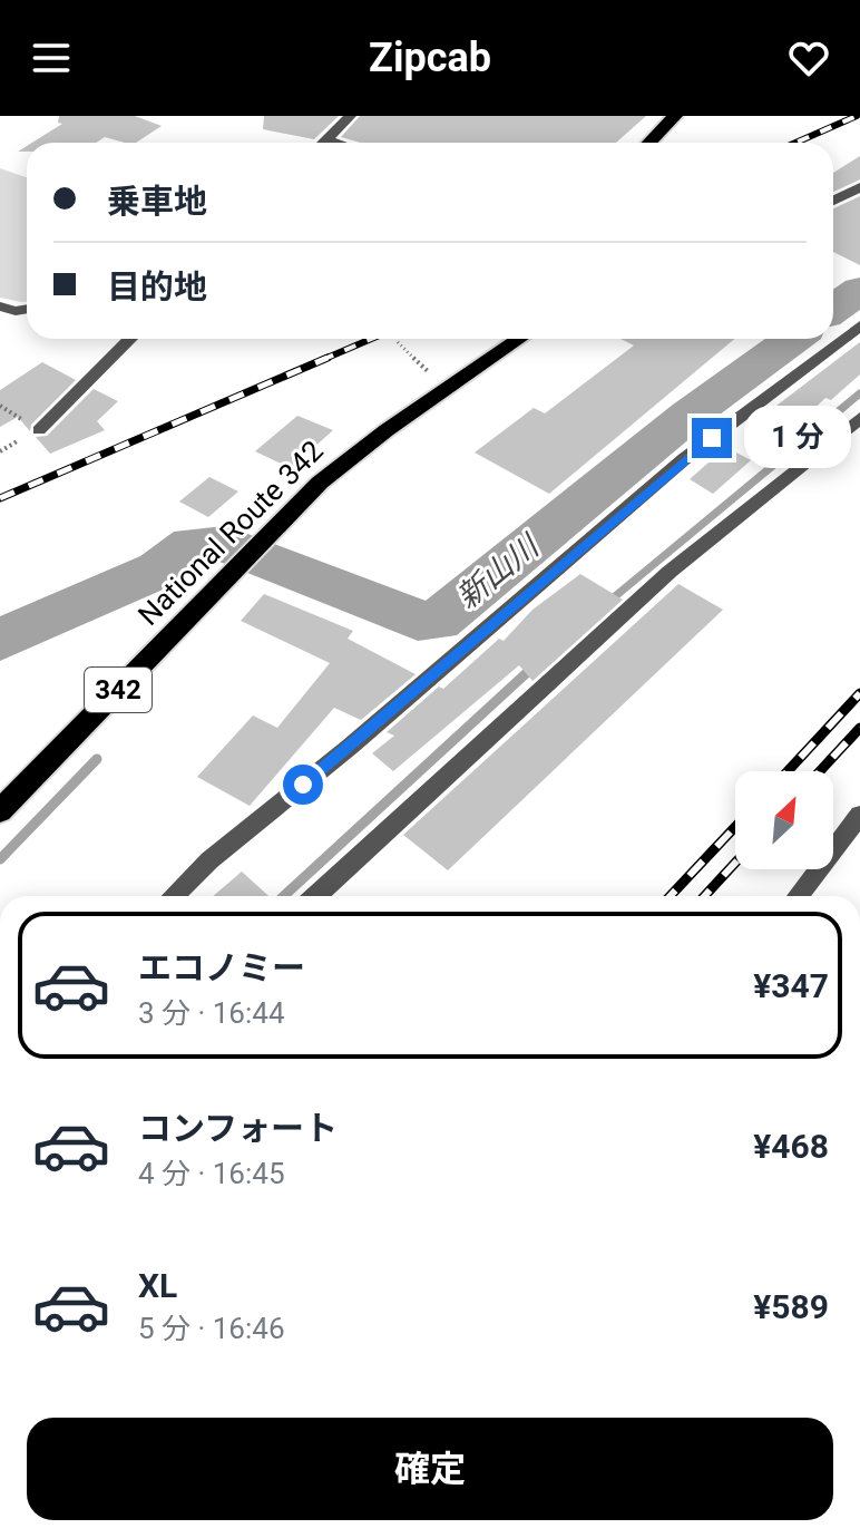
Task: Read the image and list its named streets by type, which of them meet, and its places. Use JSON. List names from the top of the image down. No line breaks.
{"streets":{"highway":["National Route 342","342"]},"water":["新山川"],"north":"top right","page":{"header":"Zipcab","banner":["乗車地","目的地"],"bubble":"1 分","list":[{"name":"エコノミー","note":"3 分 · 16:44","value":"¥347"},{"name":"コンフォート","note":"4 分 · 16:45","value":"¥468"},{"name":"XL","note":"5 分 · 16:46","value":"¥589"}],"buttons":"確定"}}
